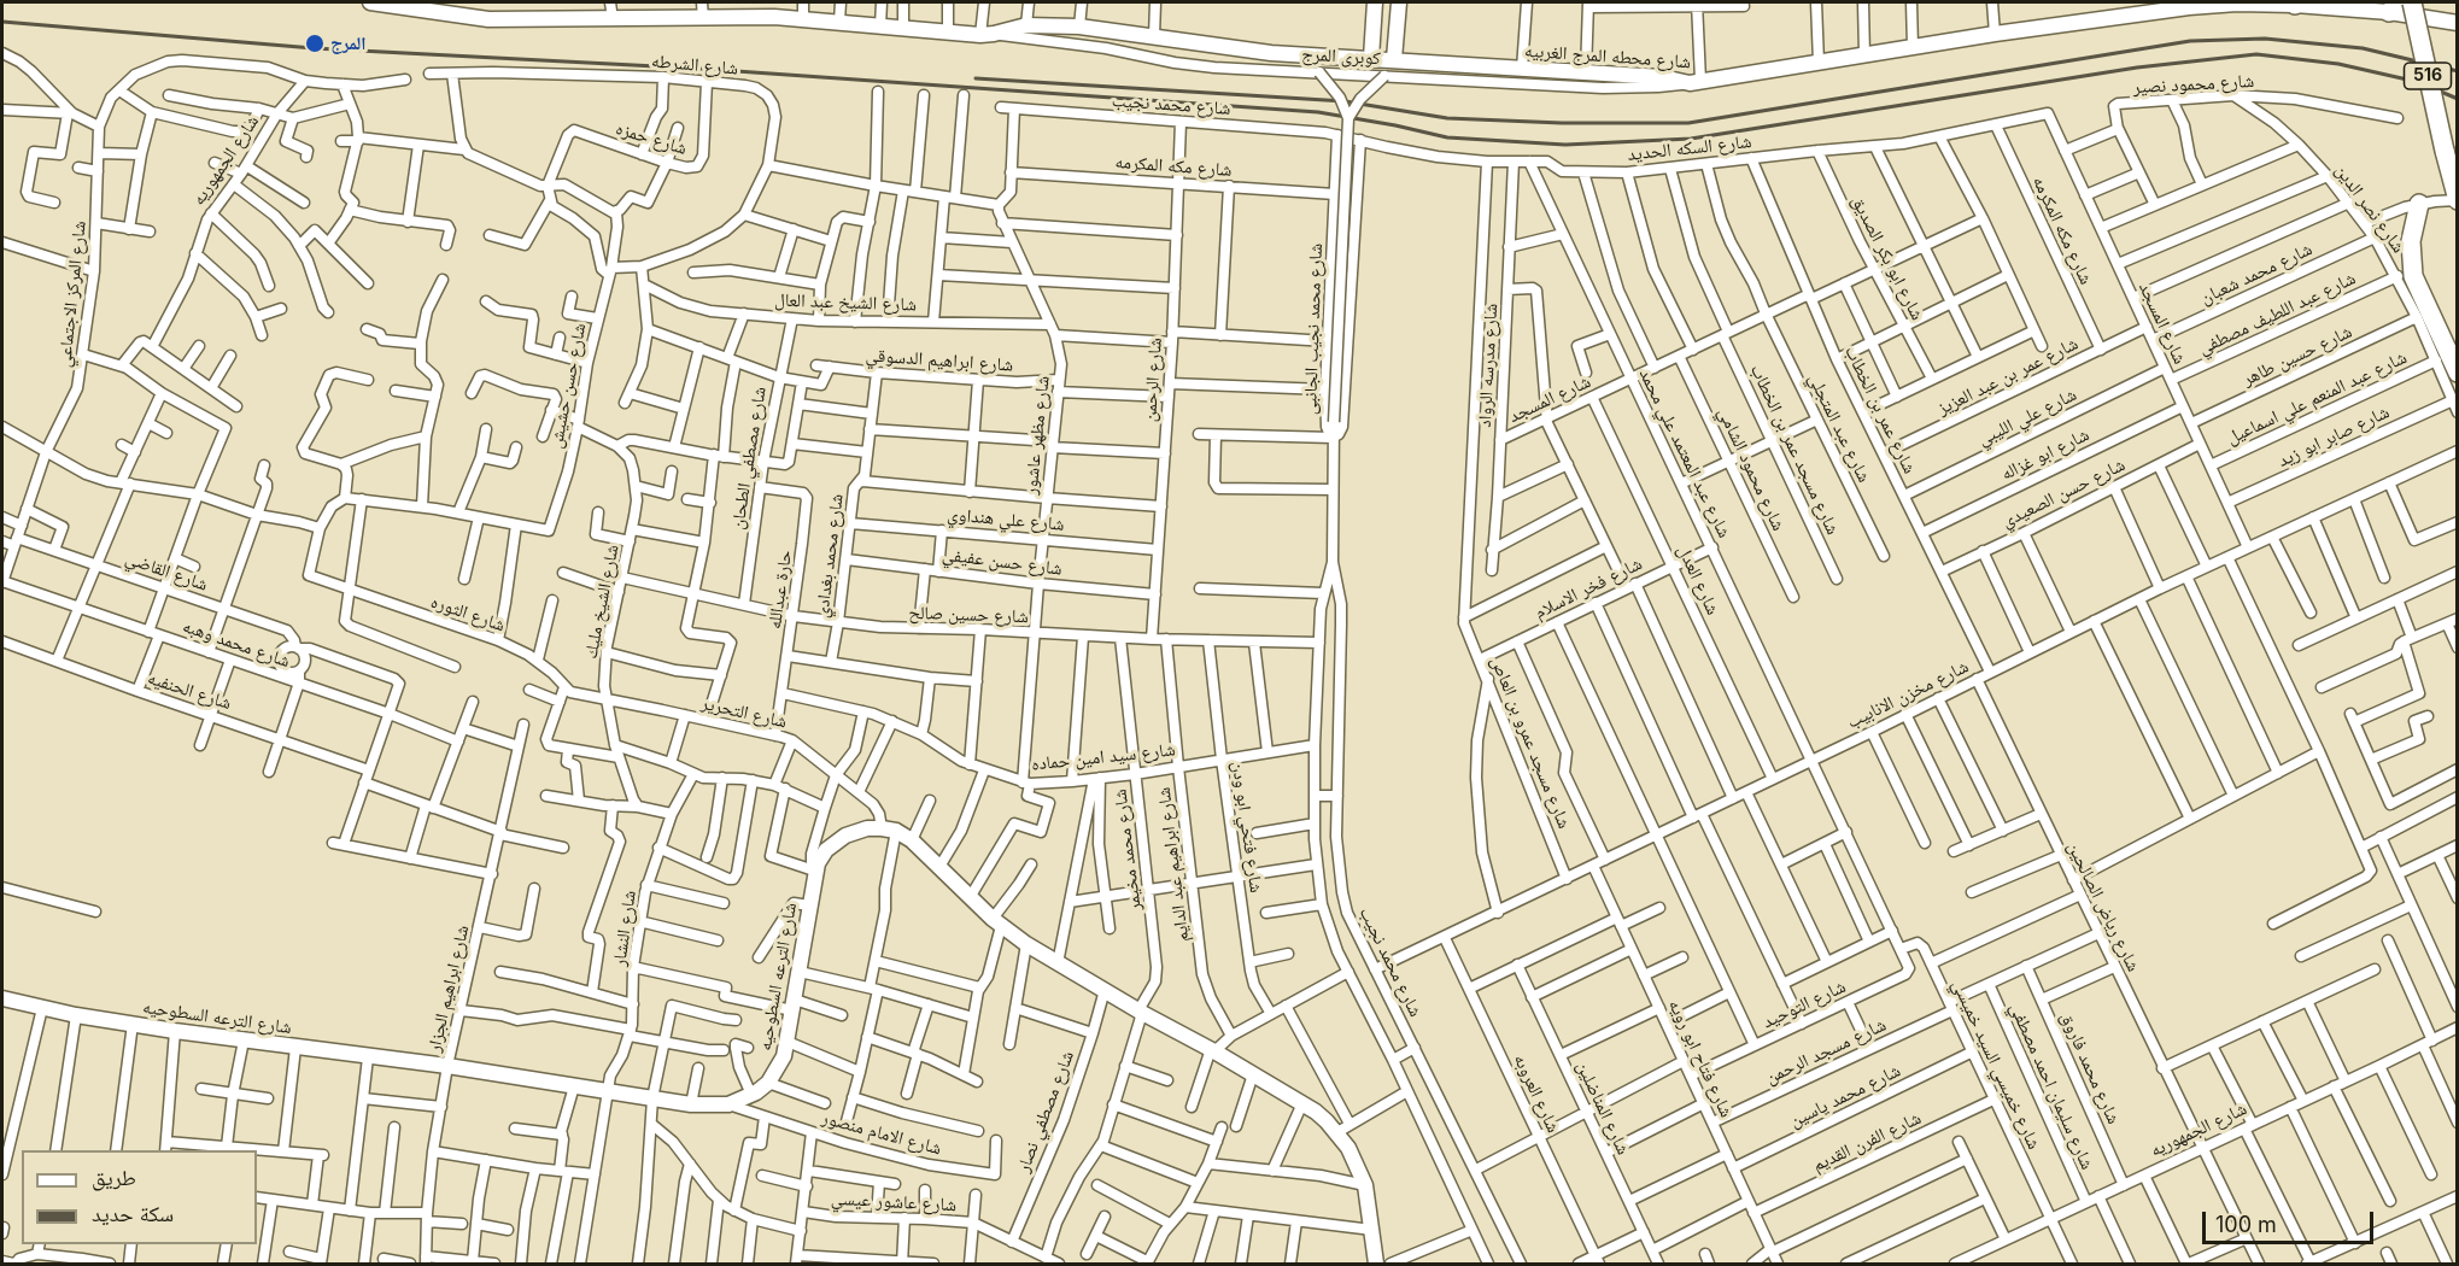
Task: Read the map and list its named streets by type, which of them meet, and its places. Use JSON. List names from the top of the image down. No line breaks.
{"streets":{"highway":["516"],"main road":["شارع محطه المرج الغربيه","شارع الترعه السطوحيه"],"street":["كوبرى المرج","شارع الشرطه","شارع محمود نصير","شارع محمد نجيب","شارع حمزه","شارع السكه الحديد","شارع الجمهوريه","شارع مكه المكرمه","شارع نصر الدين","شارع ابو بكر الصديق","شارع محمد شعبان","شارع المركز الاجتماعي","شارع الشيخ عبد العال","شارع عبد اللطيف مصطفي","شارع المسجد","شارع محمد نجيب الجانبى","شارع حسين طاهر","شارع ابراهيم الدسوقي","شارع مدرسه الرواد","شارع عمر بن عبد العزيز","شارع الرحمن","شارع حسن حشيش","شارع عبد المنعم علي اسماعيل","شارع عمر بن الخطاب","شارع علي الليبي","شارع عبد المتجلي","شارع مظهر عاشور","شارع صابر ابو زيد","شارع مسجد عمر بن الخطاب","شارع عبد المعتمد علي محمد","شارع ابو غزاله","شارع مصطفي الطحان","شارع محمود الشامي","شارع حسن الصعيدي","شارع علي هنداوي","شارع محمد بغدادي","شارع حسن عفيفي","شارع القاضي","شارع العدل","شارع فخر الاسلام","حارة عبدالله","شارع الشيخ مليك","شارع الثوره","شارع حسين صالح","شارع محمد وهبه","شارع الحنفيه","شارع مخزن الانابيب","شارع التحرير","شارع مسجد عمرو بن العاص","شارع سيد امين حماده","شارع فتحي ابو ودن","شارع محمد مخيمر","شارع ابراهيم عبد الدايم","شارع رياض الصالحين","شارع النشار","شارع ابراهيم الجزار","شارع التوحيد","شارع مسجد الرحمن","شارع فتاح ابو رويه","شارع خميسي السيد خميسي","شارع محمد فاروق","شارع سليمان احمد مصطفي","شارع العروبه","شارع محمد ياسين","شارع المناضلين","شارع مصطفي نصار","شارع الامام منصور","شارع الفرن القديم","شارع عاشور عيسي"]},"crossings":[["كوبرى المرج","شارع محطه المرج الغربيه"],["شارع الشرطه","شارع حمزه"],["شارع الشرطه","شارع حسن حشيش"],["شارع محمود نصير","شارع نصر الدين"],["شارع محمد نجيب","شارع السكه الحديد"],["شارع محمد نجيب","شارع محمد نجيب الجانبى"],["شارع محمد نجيب","شارع الرحمن"],["شارع محمد نجيب","شارع حسين صالح"],["شارع محمد نجيب","شارع مخزن الانابيب"],["شارع محمد نجيب","شارع سيد امين حماده"],["شارع السكه الحديد","شارع مكه المكرمه"],["شارع السكه الحديد","شارع ابو بكر الصديق"],["شارع السكه الحديد","شارع المسجد"],["شارع السكه الحديد","شارع محمد نجيب الجانبى"],["شارع السكه الحديد","شارع مدرسه الرواد"],["شارع السكه الحديد","شارع عمر بن الخطاب"],["شارع السكه الحديد","شارع عبد المتجلي"],["شارع السكه الحديد","شارع مسجد عمر بن الخطاب"],["شارع السكه الحديد","شارع عبد المعتمد علي محمد"],["شارع الجمهوريه","شارع رياض الصالحين"],["شارع الجمهوريه","شارع خميسي السيد خميسي"],["شارع الجمهوريه","شارع محمد فاروق"],["شارع الجمهوريه","شارع سليمان احمد مصطفي"],["شارع مكه المكرمه","شارع محمد نجيب الجانبى"],["شارع مكه المكرمه","شارع عمر بن عبد العزيز"],["شارع مكه المكرمه","شارع الرحمن"],["شارع نصر الدين","شارع محمد شعبان"],["شارع نصر الدين","شارع عبد اللطيف مصطفي"],["شارع نصر الدين","شارع حسين طاهر"],["شارع نصر الدين","شارع عبد المنعم علي اسماعيل"],["شارع نصر الدين","شارع صابر ابو زيد"],["شارع محمد شعبان","شارع المسجد"],["شارع المركز الاجتماعي","شارع القاضي"],["شارع المركز الاجتماعي","شارع محمد وهبه"],["شارع الشيخ عبد العال","شارع محمد نجيب الجانبى"],["شارع الشيخ عبد العال","شارع الرحمن"],["شارع الشيخ عبد العال","شارع مظهر عاشور"],["شارع الشيخ عبد العال","شارع مصطفي الطحان"],["شارع عبد اللطيف مصطفي","شارع المسجد"],["شارع المسجد","شارع حسين طاهر"],["شارع المسجد","شارع مدرسه الرواد"],["شارع المسجد","شارع عمر بن عبد العزيز"],["شارع المسجد","شارع عبد المنعم علي اسماعيل"],["شارع المسجد","شارع عمر بن الخطاب"],["شارع المسجد","شارع علي الليبي"],["شارع المسجد","شارع عبد المتجلي"],["شارع المسجد","شارع صابر ابو زيد"],["شارع المسجد","شارع مسجد عمر بن الخطاب"],["شارع المسجد","شارع عبد المعتمد علي محمد"],["شارع المسجد","شارع ابو غزاله"],["شارع المسجد","شارع محمود الشامي"],["شارع المسجد","شارع حسن الصعيدي"],["شارع المسجد","شارع العدل"],["شارع المسجد","شارع مخزن الانابيب"],["شارع ابراهيم الدسوقي","شارع الرحمن"],["شارع ابراهيم الدسوقي","شارع مظهر عاشور"],["شارع ابراهيم الدسوقي","شارع محمد بغدادي"],["شارع عمر بن عبد العزيز","شارع عمر بن الخطاب"],["شارع الرحمن","شارع علي هنداوي"],["شارع الرحمن","شارع حسن عفيفي"],["شارع الرحمن","شارع حسين صالح"],["شارع عمر بن الخطاب","شارع علي الليبي"],["شارع عمر بن الخطاب","شارع ابو غزاله"],["شارع عمر بن الخطاب","شارع حسن الصعيدي"],["شارع عمر بن الخطاب","شارع مخزن الانابيب"],["شارع مظهر عاشور","شارع علي هنداوي"],["شارع مظهر عاشور","شارع حسن عفيفي"],["شارع مظهر عاشور","شارع حسين صالح"],["شارع مظهر عاشور","شارع سيد امين حماده"],["شارع عبد المعتمد علي محمد","شارع فخر الاسلام"],["شارع عبد المعتمد علي محمد","شارع مخزن الانابيب"],["شارع مصطفي الطحان","حارة عبدالله"],["شارع مصطفي الطحان","شارع حسين صالح"],["شارع علي هنداوي","شارع محمد بغدادي"],["شارع محمد بغدادي","شارع حسن عفيفي"],["شارع محمد بغدادي","شارع حسين صالح"],["شارع القاضي","شارع محمد وهبه"],["شارع العدل","شارع فخر الاسلام"],["شارع العدل","شارع مخزن الانابيب"],["شارع فخر الاسلام","شارع مسجد عمرو بن العاص"],["حارة عبدالله","شارع حسين صالح"],["حارة عبدالله","شارع التحرير"],["حارة عبدالله","شارع سيد امين حماده"],["شارع الشيخ مليك","شارع الثوره"],["شارع الشيخ مليك","شارع حسين صالح"],["شارع الشيخ مليك","شارع التحرير"],["شارع الثوره","شارع التحرير"],["شارع حسين صالح","شارع فتحي ابو ودن"],["شارع حسين صالح","شارع محمد مخيمر"],["شارع حسين صالح","شارع ابراهيم عبد الدايم"],["شارع مخزن الانابيب","شارع مسجد عمرو بن العاص"],["شارع مخزن الانابيب","شارع رياض الصالحين"],["شارع مخزن الانابيب","شارع فتاح ابو رويه"],["شارع مخزن الانابيب","شارع العروبه"],["شارع التحرير","شارع الترعه السطوحيه"],["شارع سيد امين حماده","شارع فتحي ابو ودن"],["شارع سيد امين حماده","شارع محمد مخيمر"],["شارع سيد امين حماده","شارع ابراهيم عبد الدايم"],["شارع محمد مخيمر","شارع عاشور عيسي"],["شارع رياض الصالحين","شارع مسجد الرحمن"],["شارع النشار","شارع الترعه السطوحيه"],["شارع الترعه السطوحيه","شارع ابراهيم الجزار"],["شارع الترعه السطوحيه","شارع الامام منصور"],["شارع التوحيد","شارع فتاح ابو رويه"],["شارع التوحيد","شارع خميسي السيد خميسي"],["شارع مسجد الرحمن","شارع فتاح ابو رويه"],["شارع مسجد الرحمن","شارع خميسي السيد خميسي"],["شارع مسجد الرحمن","شارع محمد فاروق"],["شارع مسجد الرحمن","شارع سليمان احمد مصطفي"],["شارع فتاح ابو رويه","شارع محمد ياسين"],["شارع فتاح ابو رويه","شارع الفرن القديم"],["شارع خميسي السيد خميسي","شارع محمد ياسين"],["شارع خميسي السيد خميسي","شارع الفرن القديم"],["شارع مصطفي نصار","شارع عاشور عيسي"]],"places":["المرج"],"legend":["طريق","سكة حديد"],"scale_bar":"100 m"}
